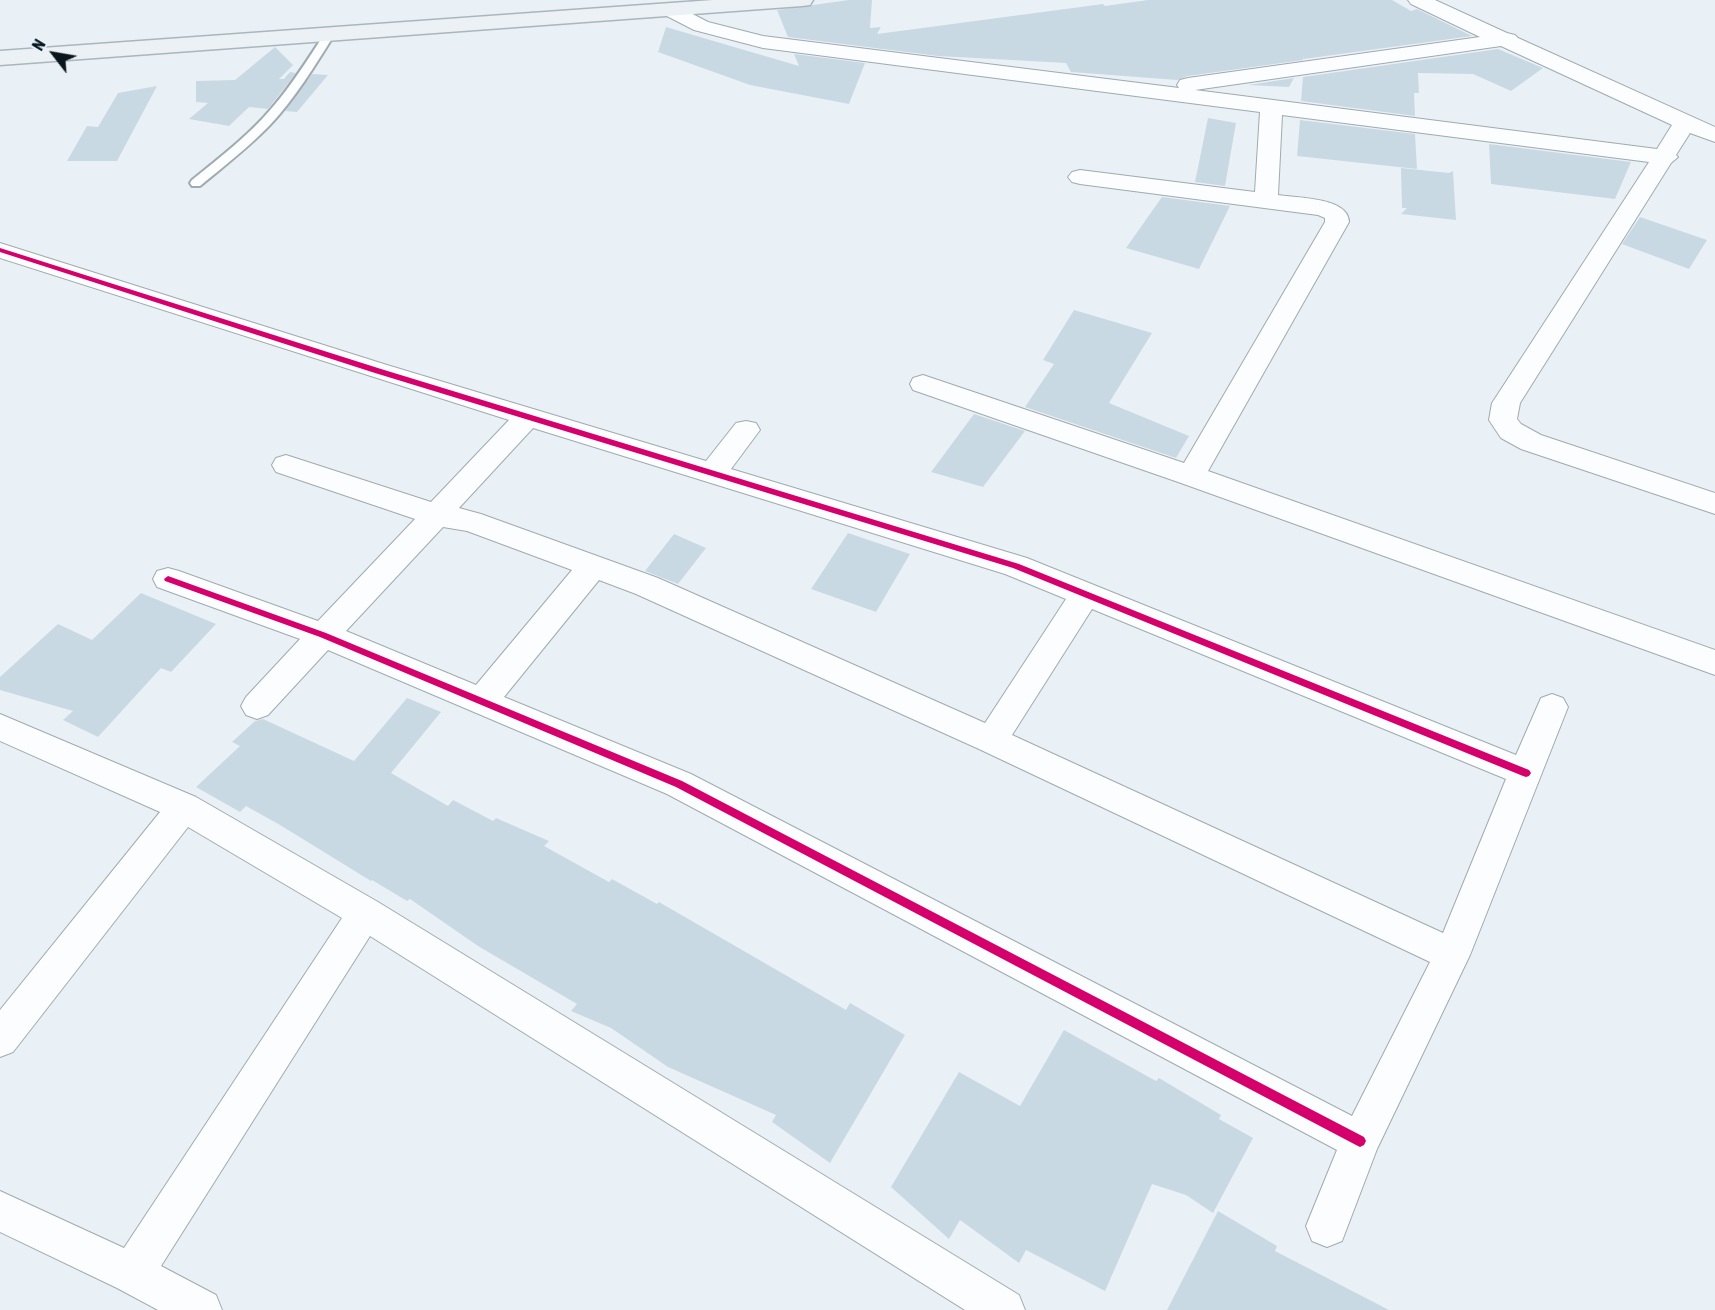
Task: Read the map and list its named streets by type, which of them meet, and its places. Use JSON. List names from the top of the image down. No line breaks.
{"north":"top left"}
